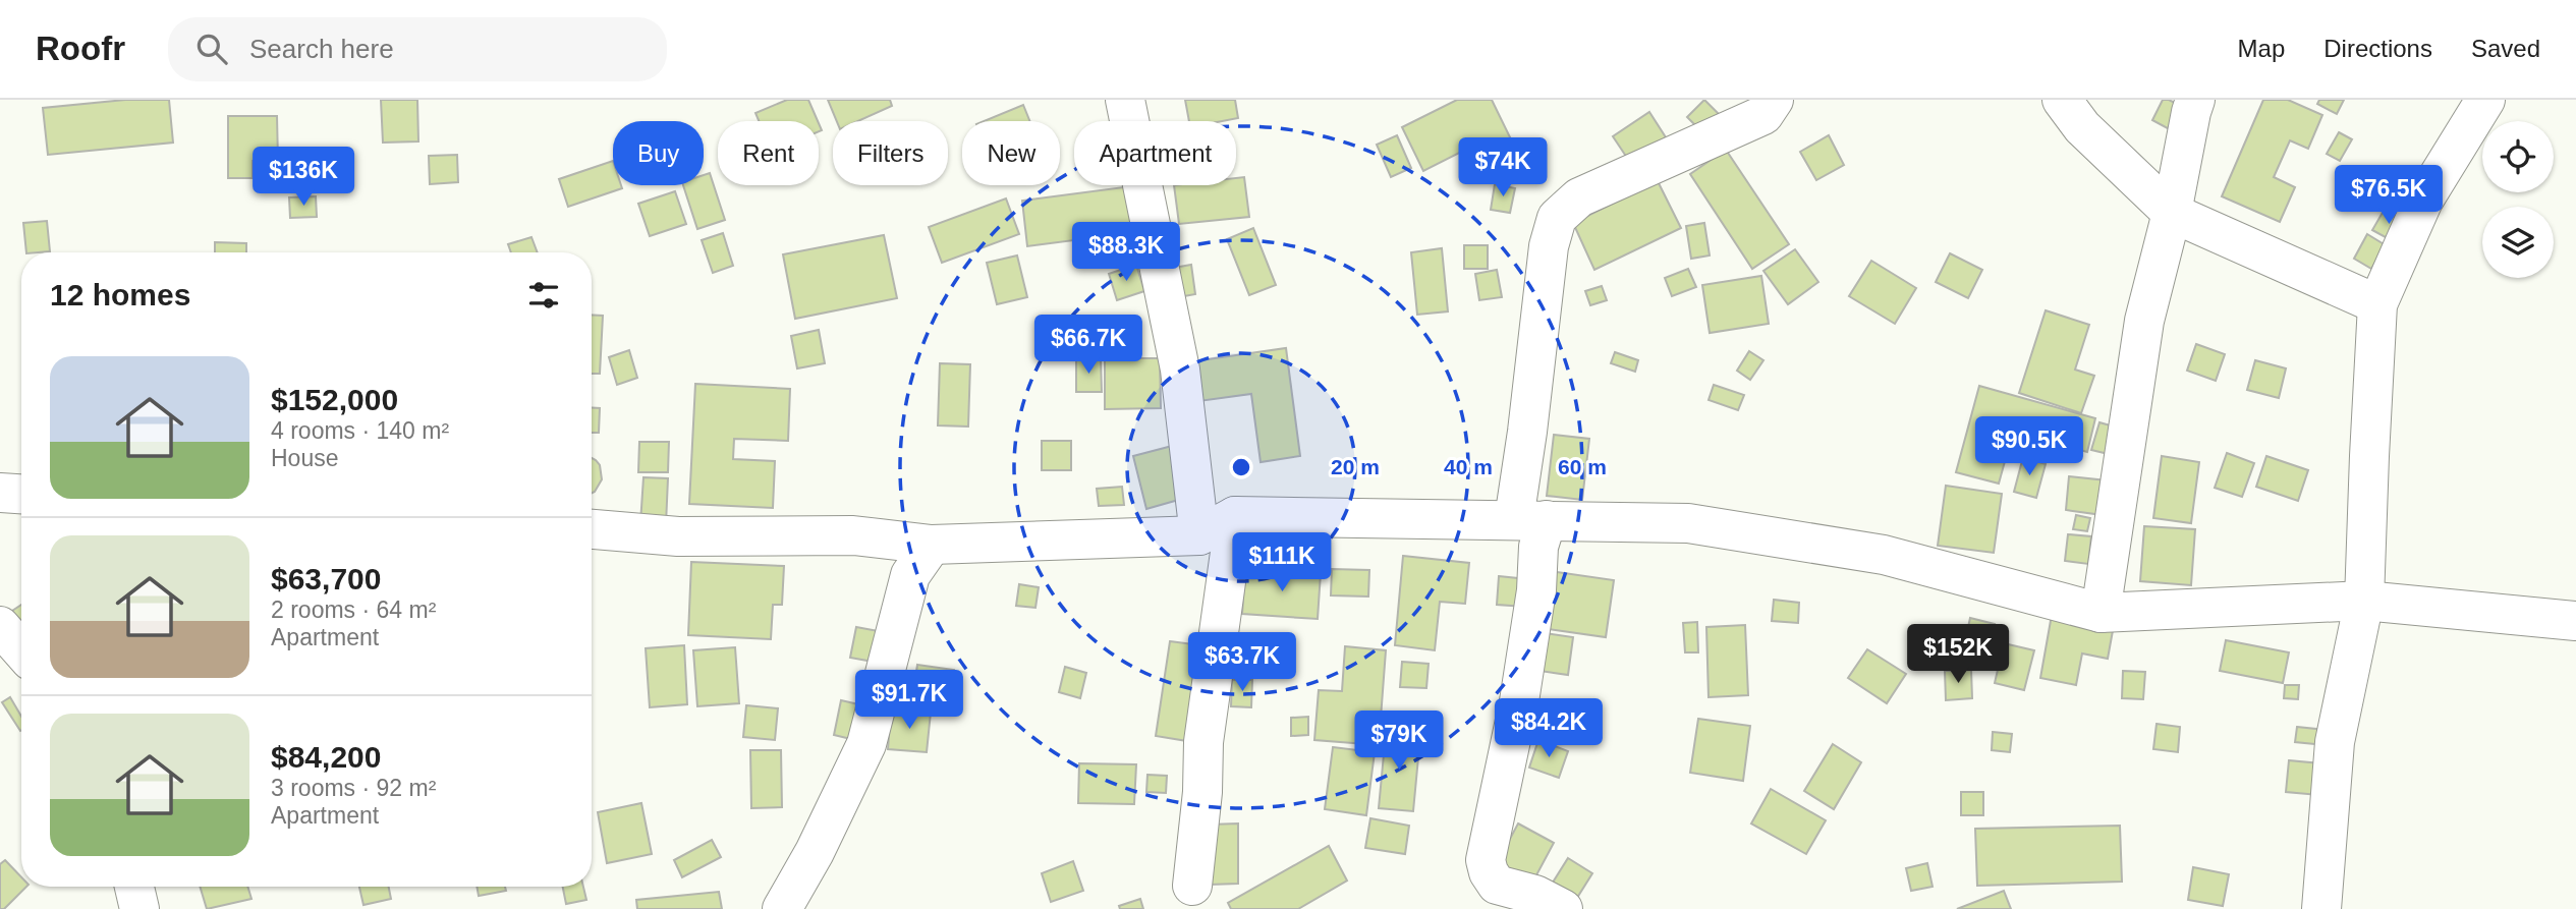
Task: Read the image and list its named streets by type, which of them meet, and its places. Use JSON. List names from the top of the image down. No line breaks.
{"page":{"header":"Roofr","search":"Search here","nav":["Map","Directions","Saved"],"chip":["Buy","Rent","Filters","New","Apartment"],"price":["$74K","$136K","$76.5K","$88.3K","$66.7K","$90.5K","$111K","$152K","$63.7K","$91.7K","$84.2K","$79K"],"heading":"12 homes","list":[{"name":"$152,000","note":"4 rooms · 140 m² · House"},{"name":"$63,700","note":"2 rooms · 64 m² · Apartment"},{"name":"$84,200","note":"3 rooms · 92 m² · Apartment"}]},"rings":["20 m","40 m","60 m"]}
